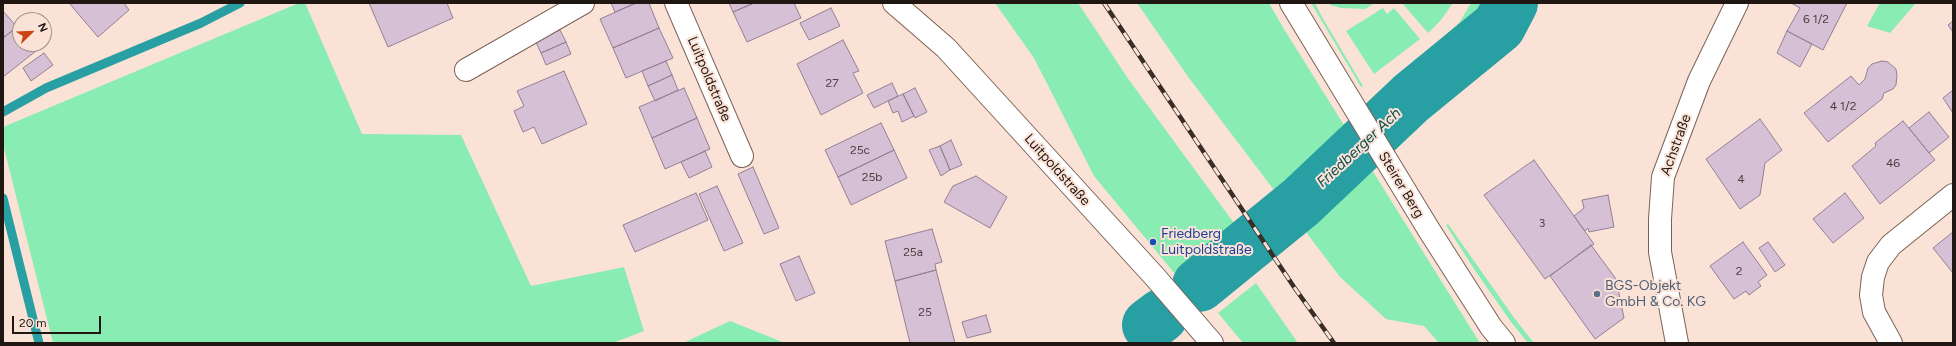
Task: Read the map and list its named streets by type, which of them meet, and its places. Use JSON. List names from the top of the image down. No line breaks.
{"streets":{"street":["Luitpoldstraße","Achstraße","Steirer Berg"]},"water":["Friedberger Ach"],"places":["Friedberg Luitpoldstraße","BGS-Objekt GmbH & Co. KG"],"house_numbers":["6 1/2","27","4 1/2","25c","46","25b","4","3","25a","2","25"],"scale_bar":"20 m","north":"top right"}
